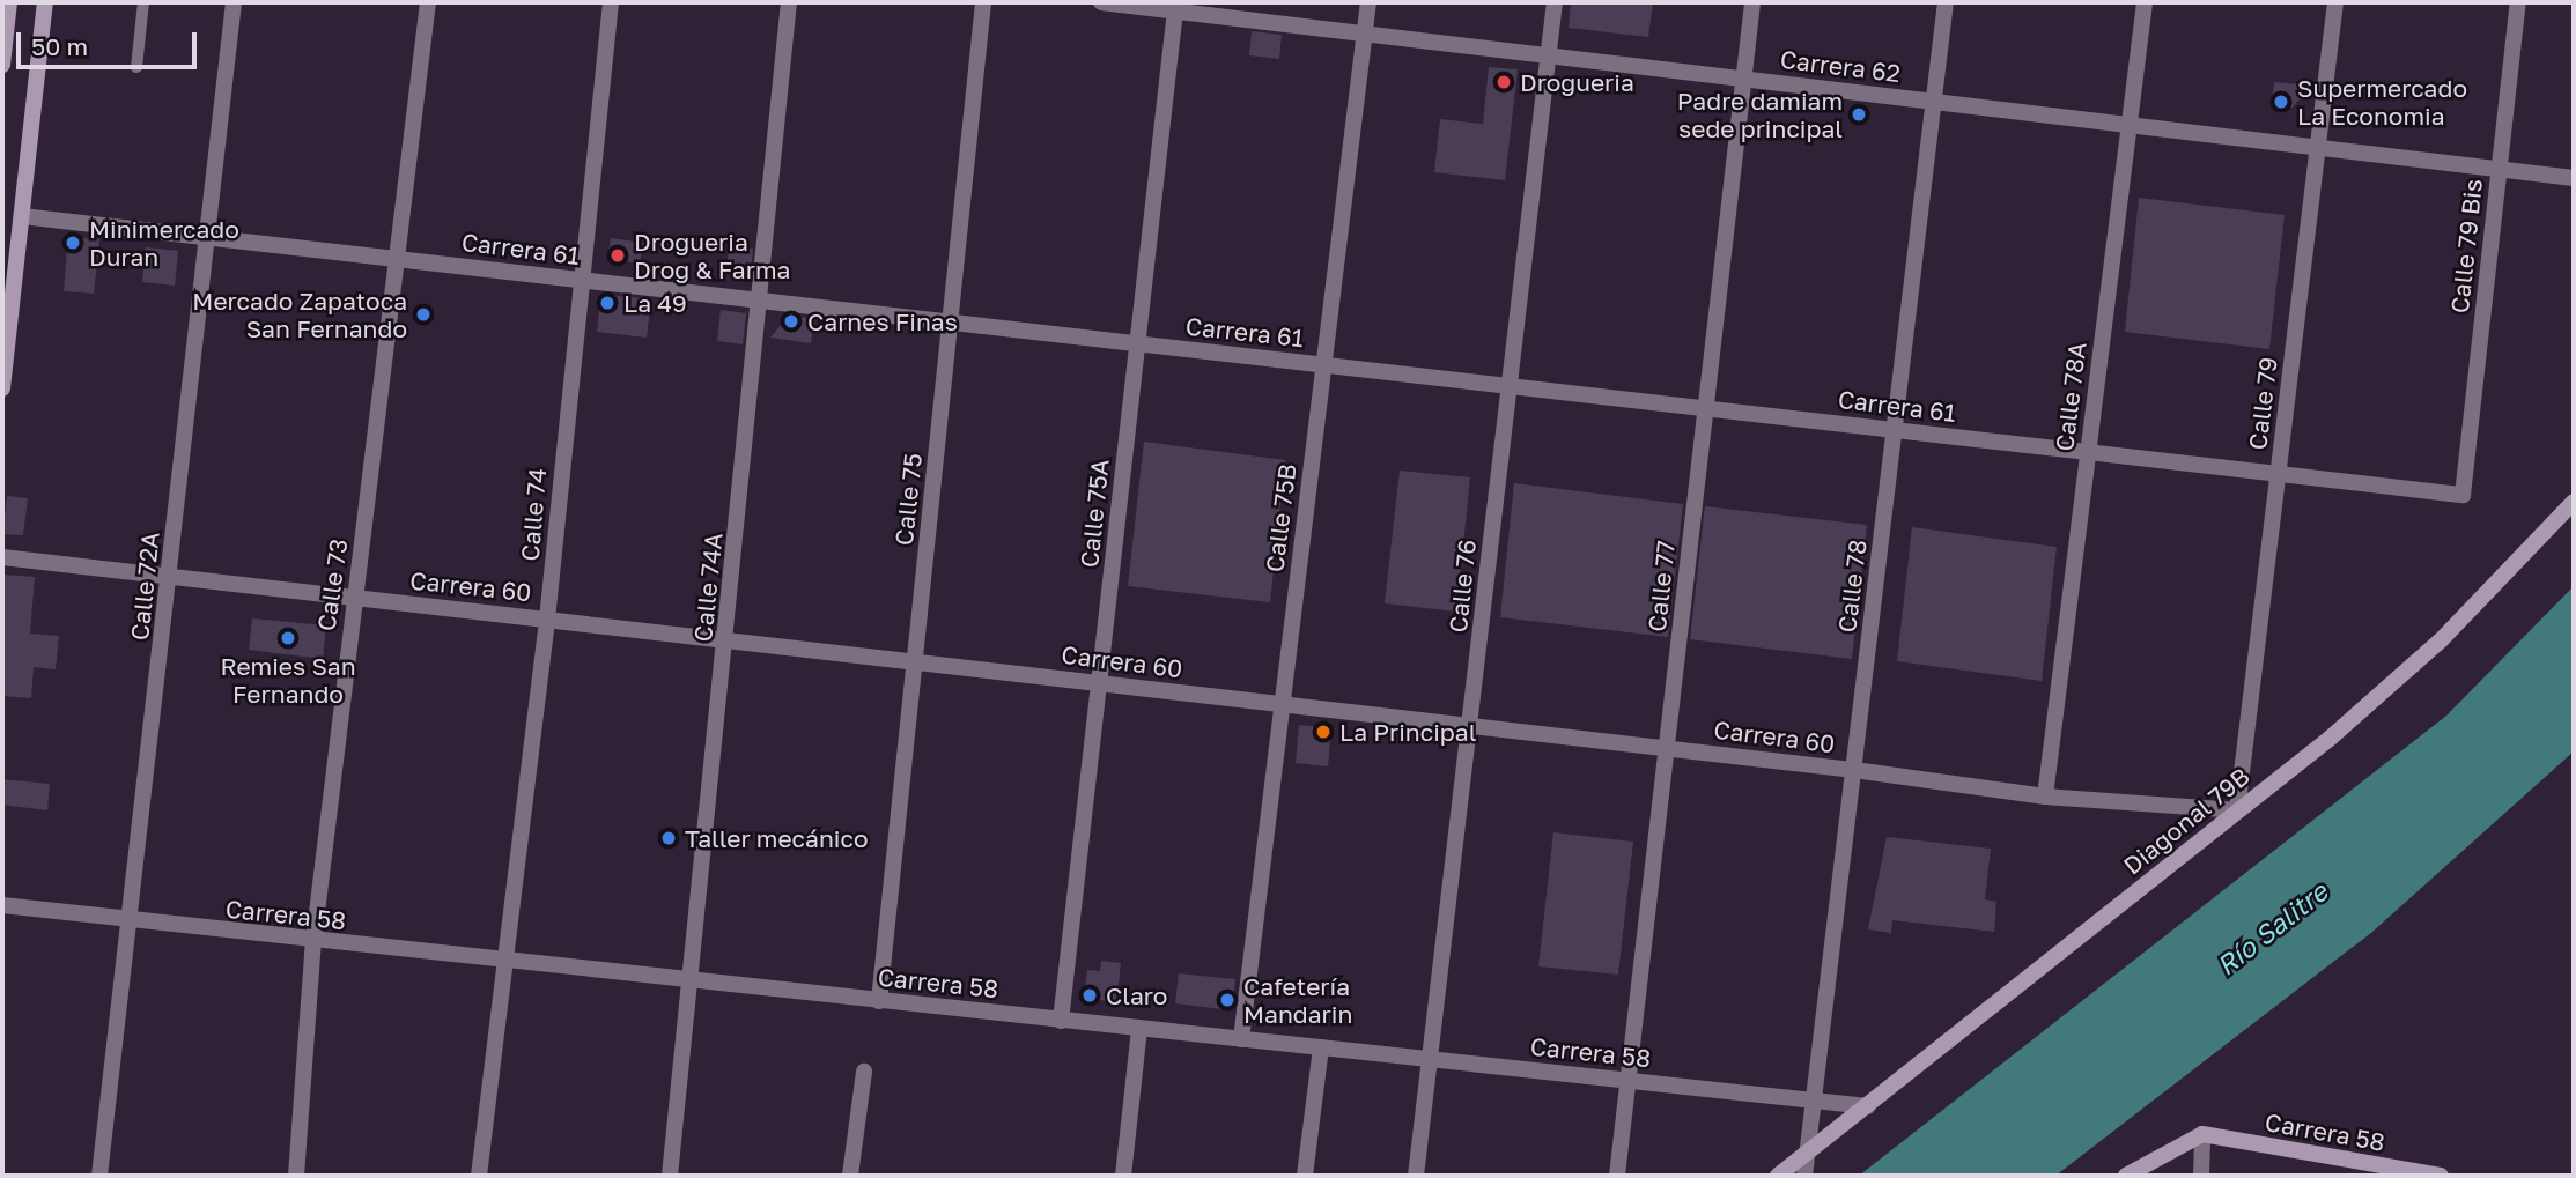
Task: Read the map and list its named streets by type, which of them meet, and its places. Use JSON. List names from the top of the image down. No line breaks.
{"streets":{"main road":["Diagonal 79B","Carrera 58"],"street":["Carrera 62","Calle 79 Bis","Carrera 61","Calle 78A","Calle 79","Calle 75","Calle 75A","Calle 74","Calle 75B","Calle 73","Calle 72A","Carrera 60","Calle 76","Calle 77","Calle 78","Calle 74A"]},"crossings":[["Carrera 62","Calle 79 Bis"],["Carrera 62","Calle 78A"],["Carrera 62","Calle 79"],["Carrera 62","Calle 75A"],["Carrera 62","Calle 75B"],["Carrera 62","Calle 76"],["Carrera 62","Calle 77"],["Carrera 62","Calle 78"],["Calle 79 Bis","Carrera 61"],["Carrera 61","Calle 78A"],["Carrera 61","Calle 79"],["Carrera 61","Calle 75"],["Carrera 61","Calle 75A"],["Carrera 61","Calle 74"],["Carrera 61","Calle 75B"],["Carrera 61","Calle 73"],["Carrera 61","Calle 72A"],["Carrera 61","Calle 76"],["Carrera 61","Calle 77"],["Carrera 61","Calle 78"],["Carrera 61","Calle 74A"],["Calle 78A","Carrera 60"],["Calle 79","Carrera 60"],["Calle 79","Diagonal 79B"],["Calle 75","Carrera 60"],["Calle 75","Carrera 58"],["Calle 75A","Carrera 60"],["Calle 75A","Carrera 58"],["Calle 74","Carrera 60"],["Calle 74","Carrera 58"],["Calle 75B","Carrera 60"],["Calle 75B","Carrera 58"],["Calle 73","Carrera 60"],["Calle 73","Carrera 58"],["Calle 72A","Carrera 60"],["Calle 72A","Carrera 58"],["Carrera 60","Calle 76"],["Carrera 60","Calle 77"],["Carrera 60","Calle 78"],["Carrera 60","Calle 74A"],["Carrera 60","Diagonal 79B"],["Calle 76","Carrera 58"],["Calle 77","Carrera 58"],["Calle 78","Diagonal 79B"],["Calle 78","Carrera 58"],["Calle 74A","Carrera 58"],["Diagonal 79B","Carrera 58"]],"water":["Río Salitre"],"places":["Drogueria","Supermercado La Economia","Padre damiam sede principal","Minimercado Duran","Drogueria Drog & Farma","La 49","Mercado Zapatoca San Fernando","Carnes Finas","Remies San Fernando","La Principal","Taller mecánico","Claro","Cafetería Mandarin"],"scale_bar":"50 m"}
